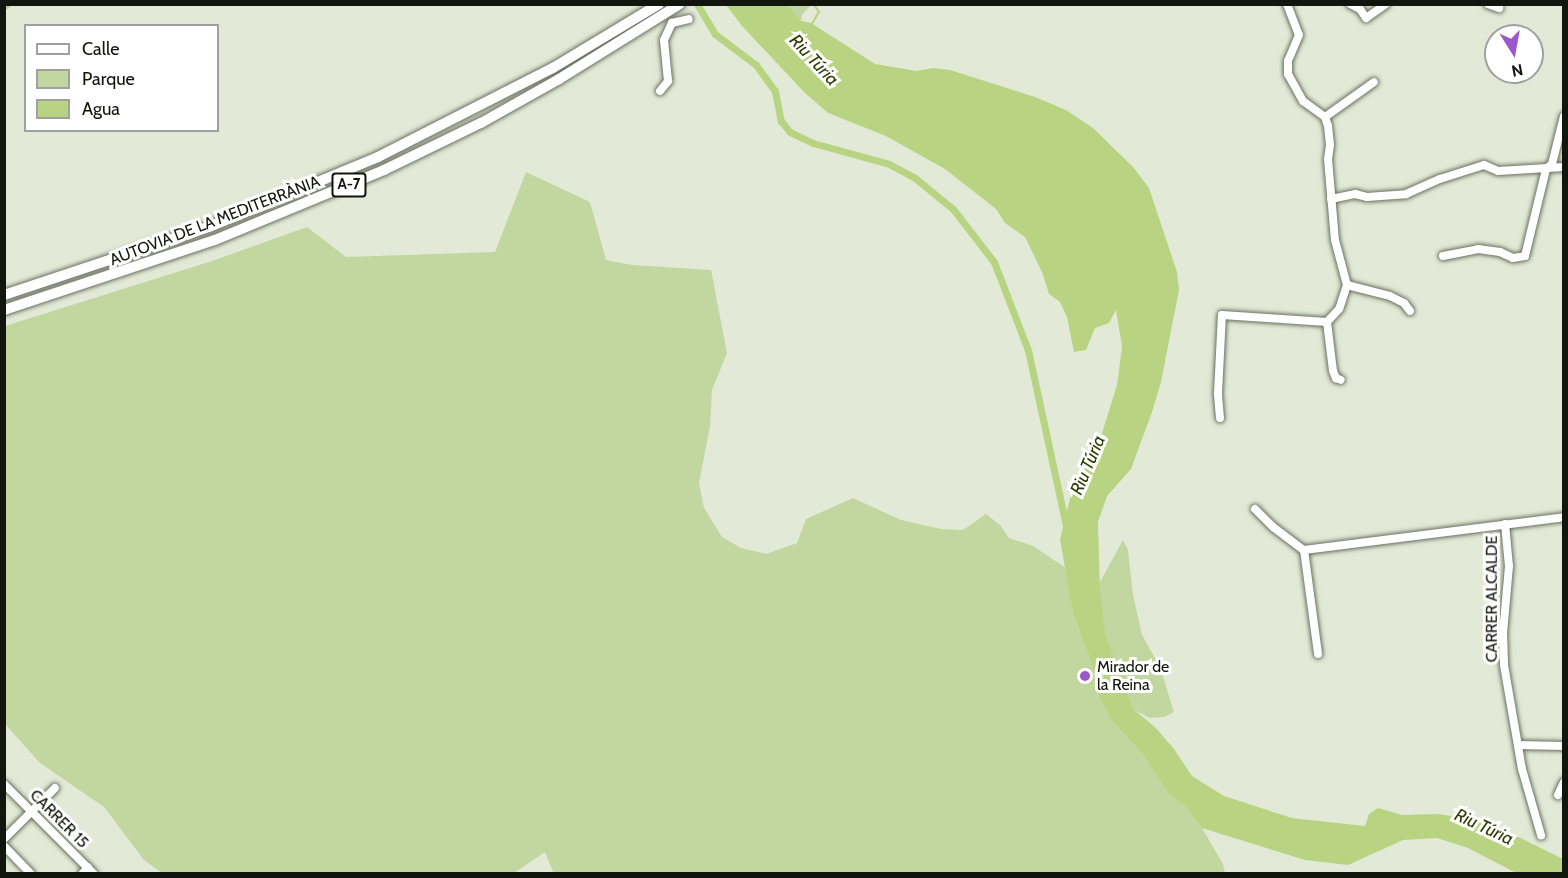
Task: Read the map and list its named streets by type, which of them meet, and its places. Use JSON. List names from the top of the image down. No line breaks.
{"streets":{"highway":["A-7","AUTOVIA DE LA MEDITERRÀNIA"],"street":["CARRER ALCALDE","CARRER 15"]},"water":["Riu Túria"],"places":["Mirador de la Reina"],"legend":["Calle","Parque","Agua"],"north":"bottom"}
